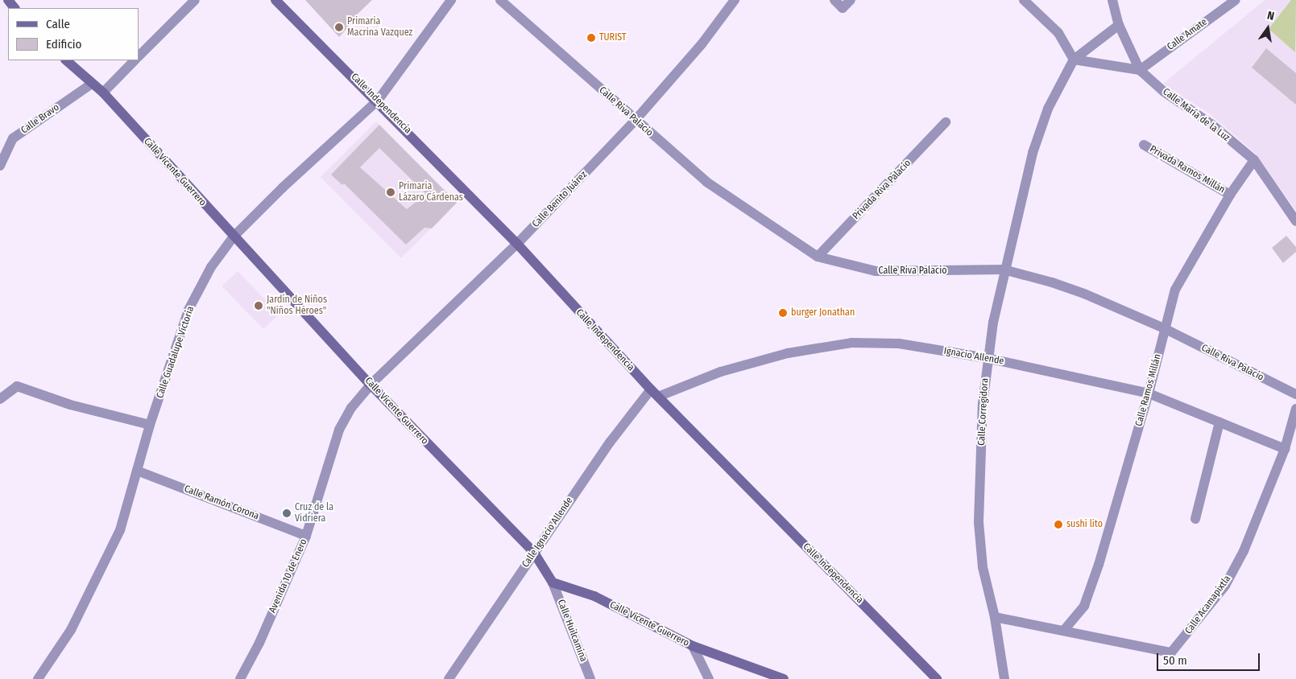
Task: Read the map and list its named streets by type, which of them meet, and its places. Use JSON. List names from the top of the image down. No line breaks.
{"streets":{"main road":["Calle Independencia","Calle Vicente Guerrero"],"street":["Calle Amate","Calle Riva Palacio","Calle María de la Luz","Calle Bravo","Privada Ramos Millán","Privada Riva Palacio","Calle Benito Juárez","Calle Guadalupe Victoria","Ignacio Allende","Calle Ramos Millán","Calle Corregidora","Calle Ramón Corona","Calle Ignacio Allende","Avenida 10 de Enero","Calle Acamapixtla","Calle Huilcamina"]},"crossings":[["Calle Amate","Calle María de la Luz"],["Calle Independencia","Calle Benito Juárez"],["Calle Independencia","Calle Guadalupe Victoria"],["Calle Independencia","Ignacio Allende"],["Calle Independencia","Calle Ignacio Allende"],["Calle Riva Palacio","Privada Riva Palacio"],["Calle Riva Palacio","Calle Benito Juárez"],["Calle Riva Palacio","Calle Ramos Millán"],["Calle Riva Palacio","Calle Corregidora"],["Calle María de la Luz","Calle Ramos Millán"],["Calle Bravo","Calle Vicente Guerrero"],["Privada Ramos Millán","Calle Ramos Millán"],["Calle Vicente Guerrero","Calle Benito Juárez"],["Calle Vicente Guerrero","Calle Guadalupe Victoria"],["Calle Vicente Guerrero","Calle Ignacio Allende"],["Calle Vicente Guerrero","Avenida 10 de Enero"],["Calle Vicente Guerrero","Calle Huilcamina"],["Calle Benito Juárez","Avenida 10 de Enero"],["Calle Guadalupe Victoria","Calle Ramón Corona"],["Ignacio Allende","Calle Ramos Millán"],["Ignacio Allende","Calle Corregidora"],["Ignacio Allende","Calle Ignacio Allende"],["Ignacio Allende","Calle Acamapixtla"],["Calle Ramos Millán","Calle Acamapixtla"],["Calle Corregidora","Calle Acamapixtla"],["Calle Ramón Corona","Avenida 10 de Enero"]],"places":["Primaria Macrina Vazquez","TURIST","Primaria Lázaro Cárdenas","Jardín de Niños \"Niños Héroes\"","burger Jonathan","Cruz de la Vidriera","sushi lito"],"legend":["Calle","Edificio"],"scale_bar":"50 m","north":"top"}
